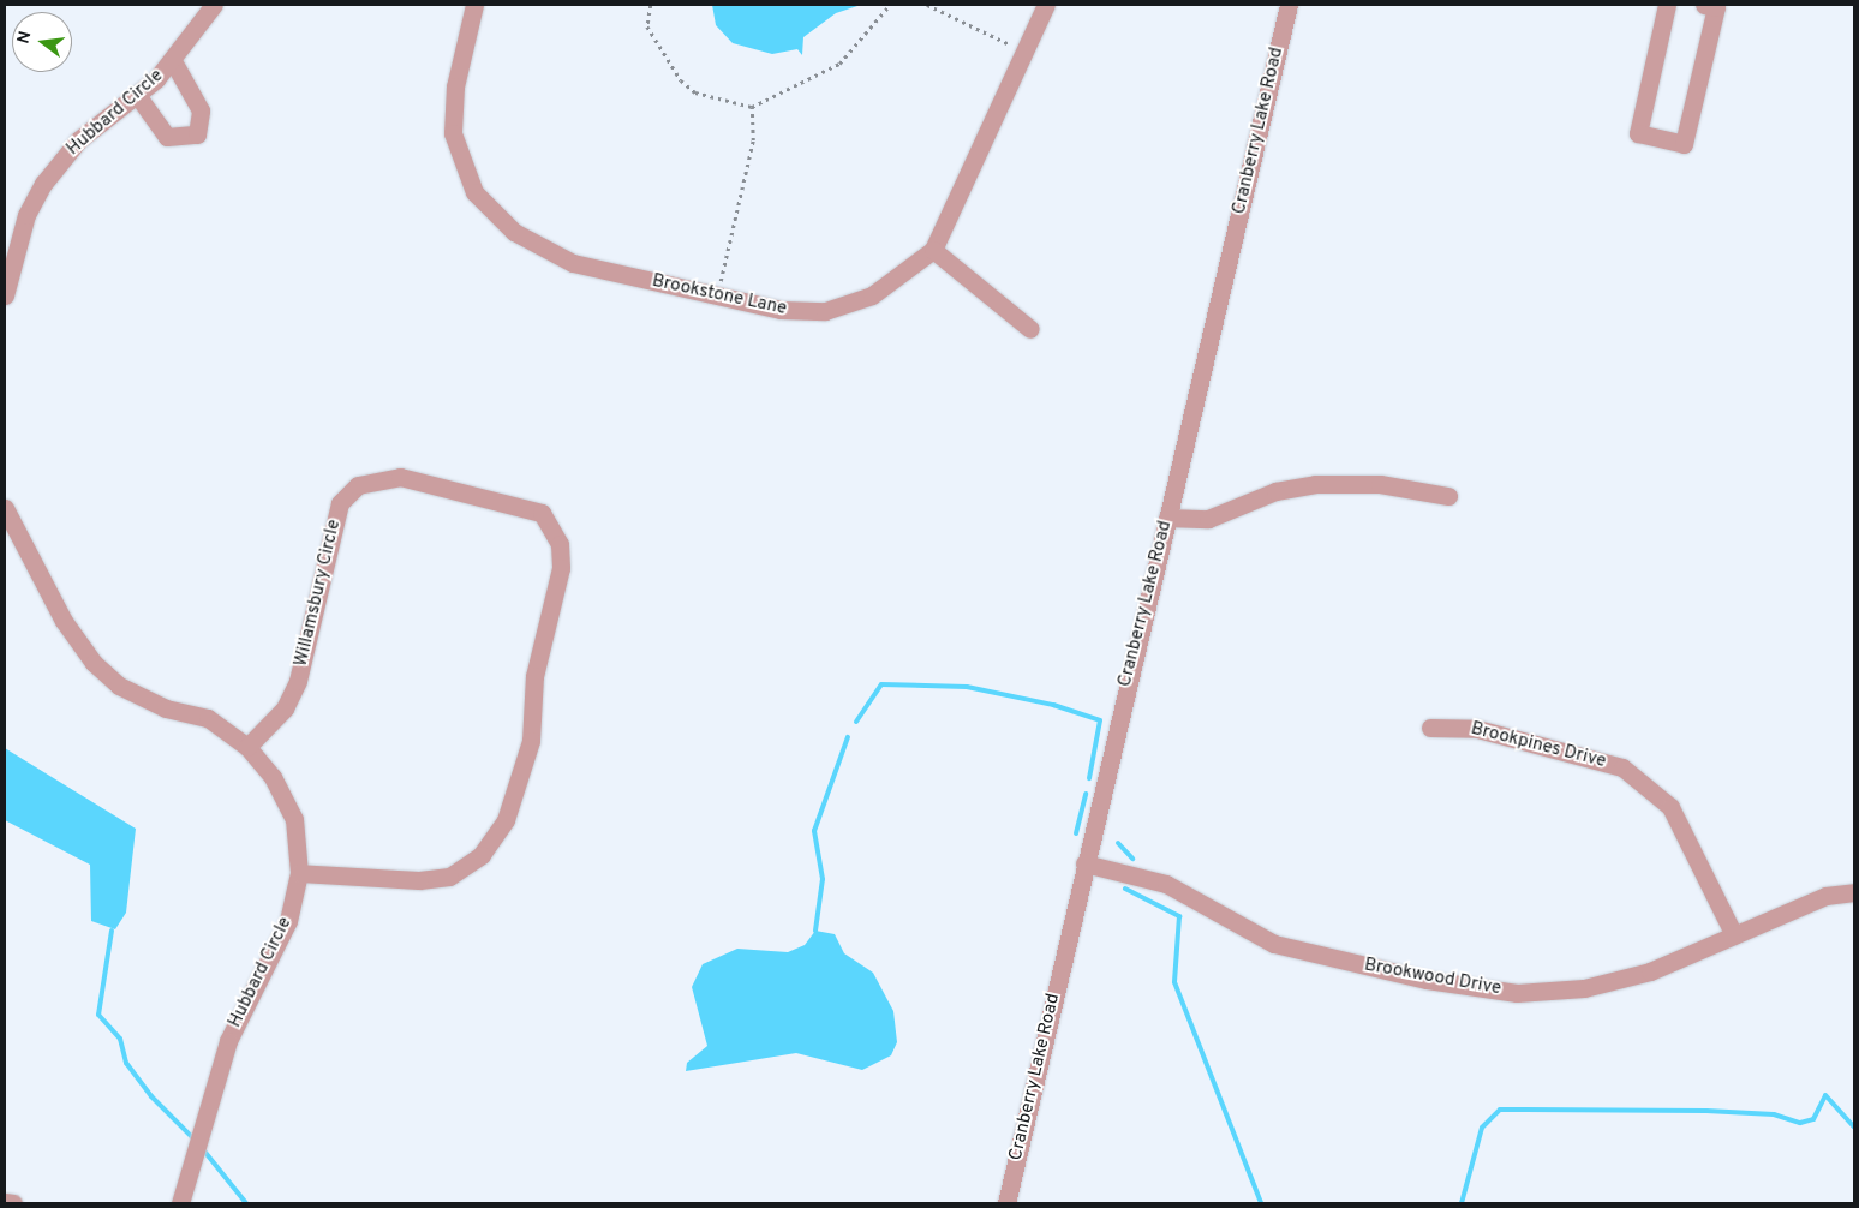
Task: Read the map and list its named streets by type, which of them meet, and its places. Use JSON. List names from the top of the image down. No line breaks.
{"streets":{"street":["Hubbard Circle","Cranberry Lake Road","Brookstone Lane","Willamsbury Circle","Brookpines Drive","Brookwood Drive"]},"crossings":[["Hubbard Circle","Willamsbury Circle"],["Cranberry Lake Road","Brookwood Drive"],["Brookpines Drive","Brookwood Drive"]],"north":"left"}
